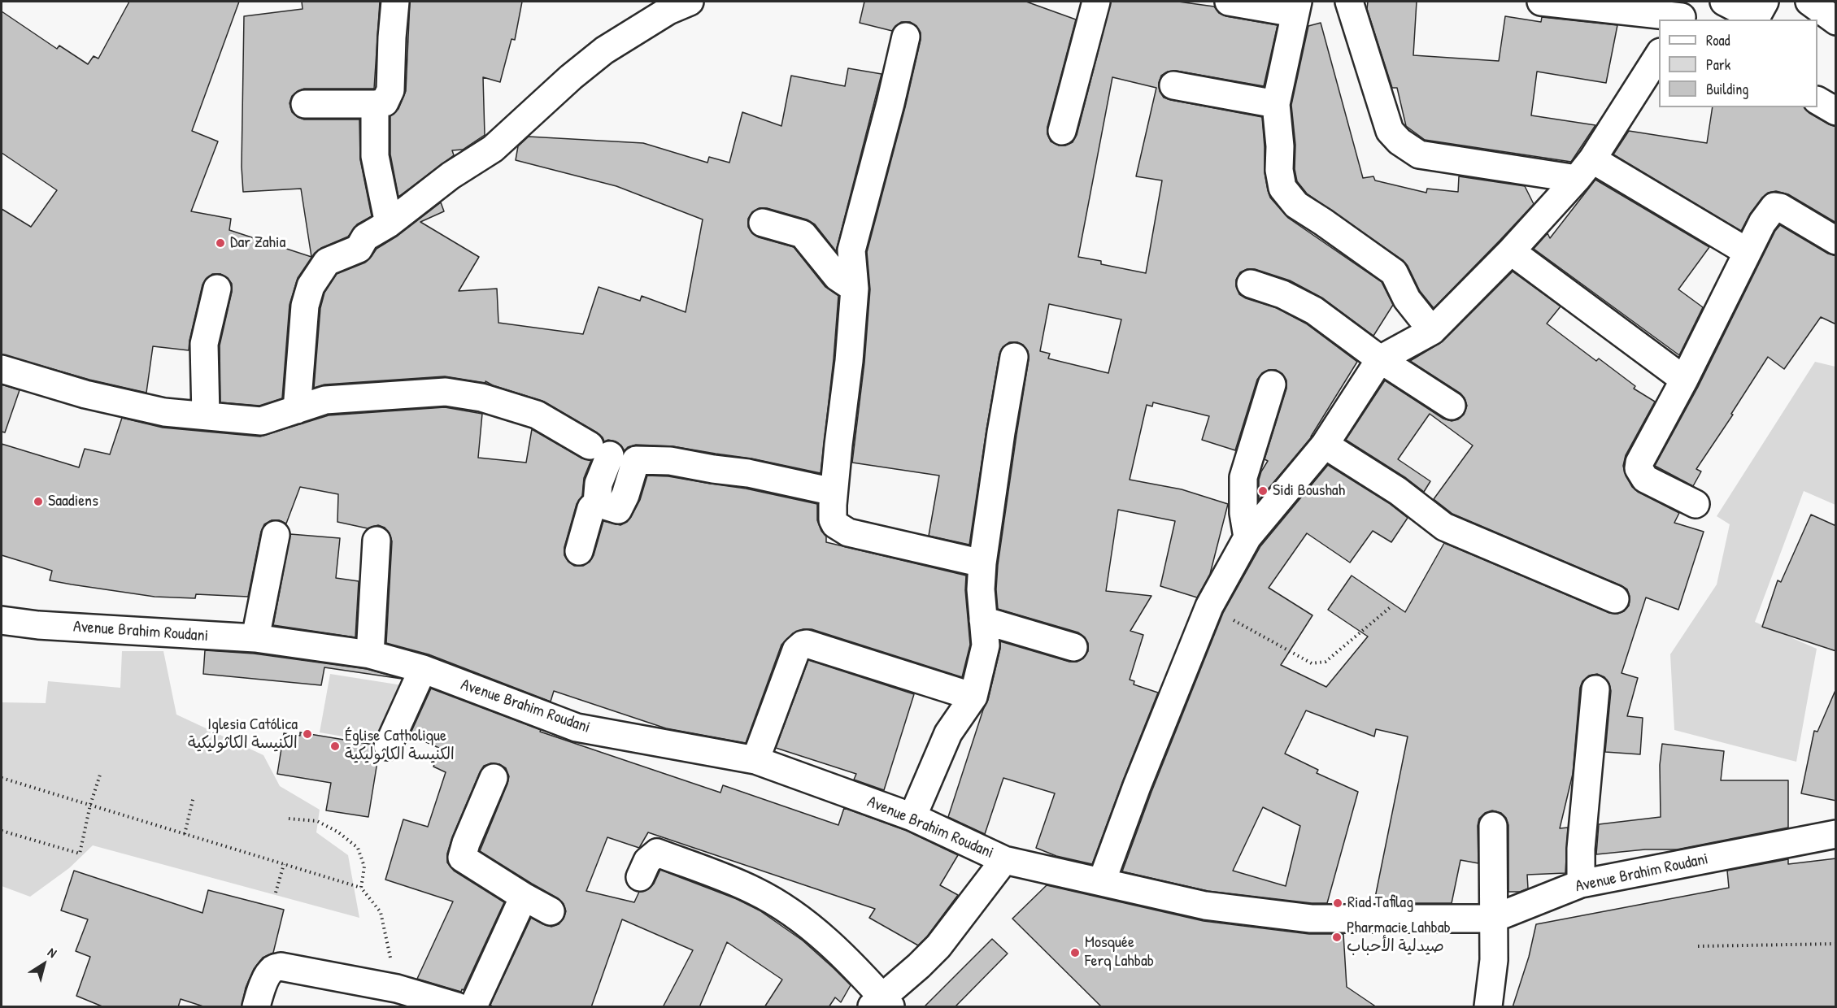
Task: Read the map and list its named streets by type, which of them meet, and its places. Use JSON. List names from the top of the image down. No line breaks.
{"streets":{"street":["Avenue Brahim Roudani"]},"places":["Dar Zahia","Sidi Boushah","Saadiens","Iglesia Católica الكنيسة الكاثوليكية","Église Catholique الكنيسة الكاثوليكية","Riad Tafilag","Pharmacie Lahbab صيدلية الأحباب","Mosquée Ferq Lahbab"],"legend":["Road","Park","Building"],"north":"top right"}
